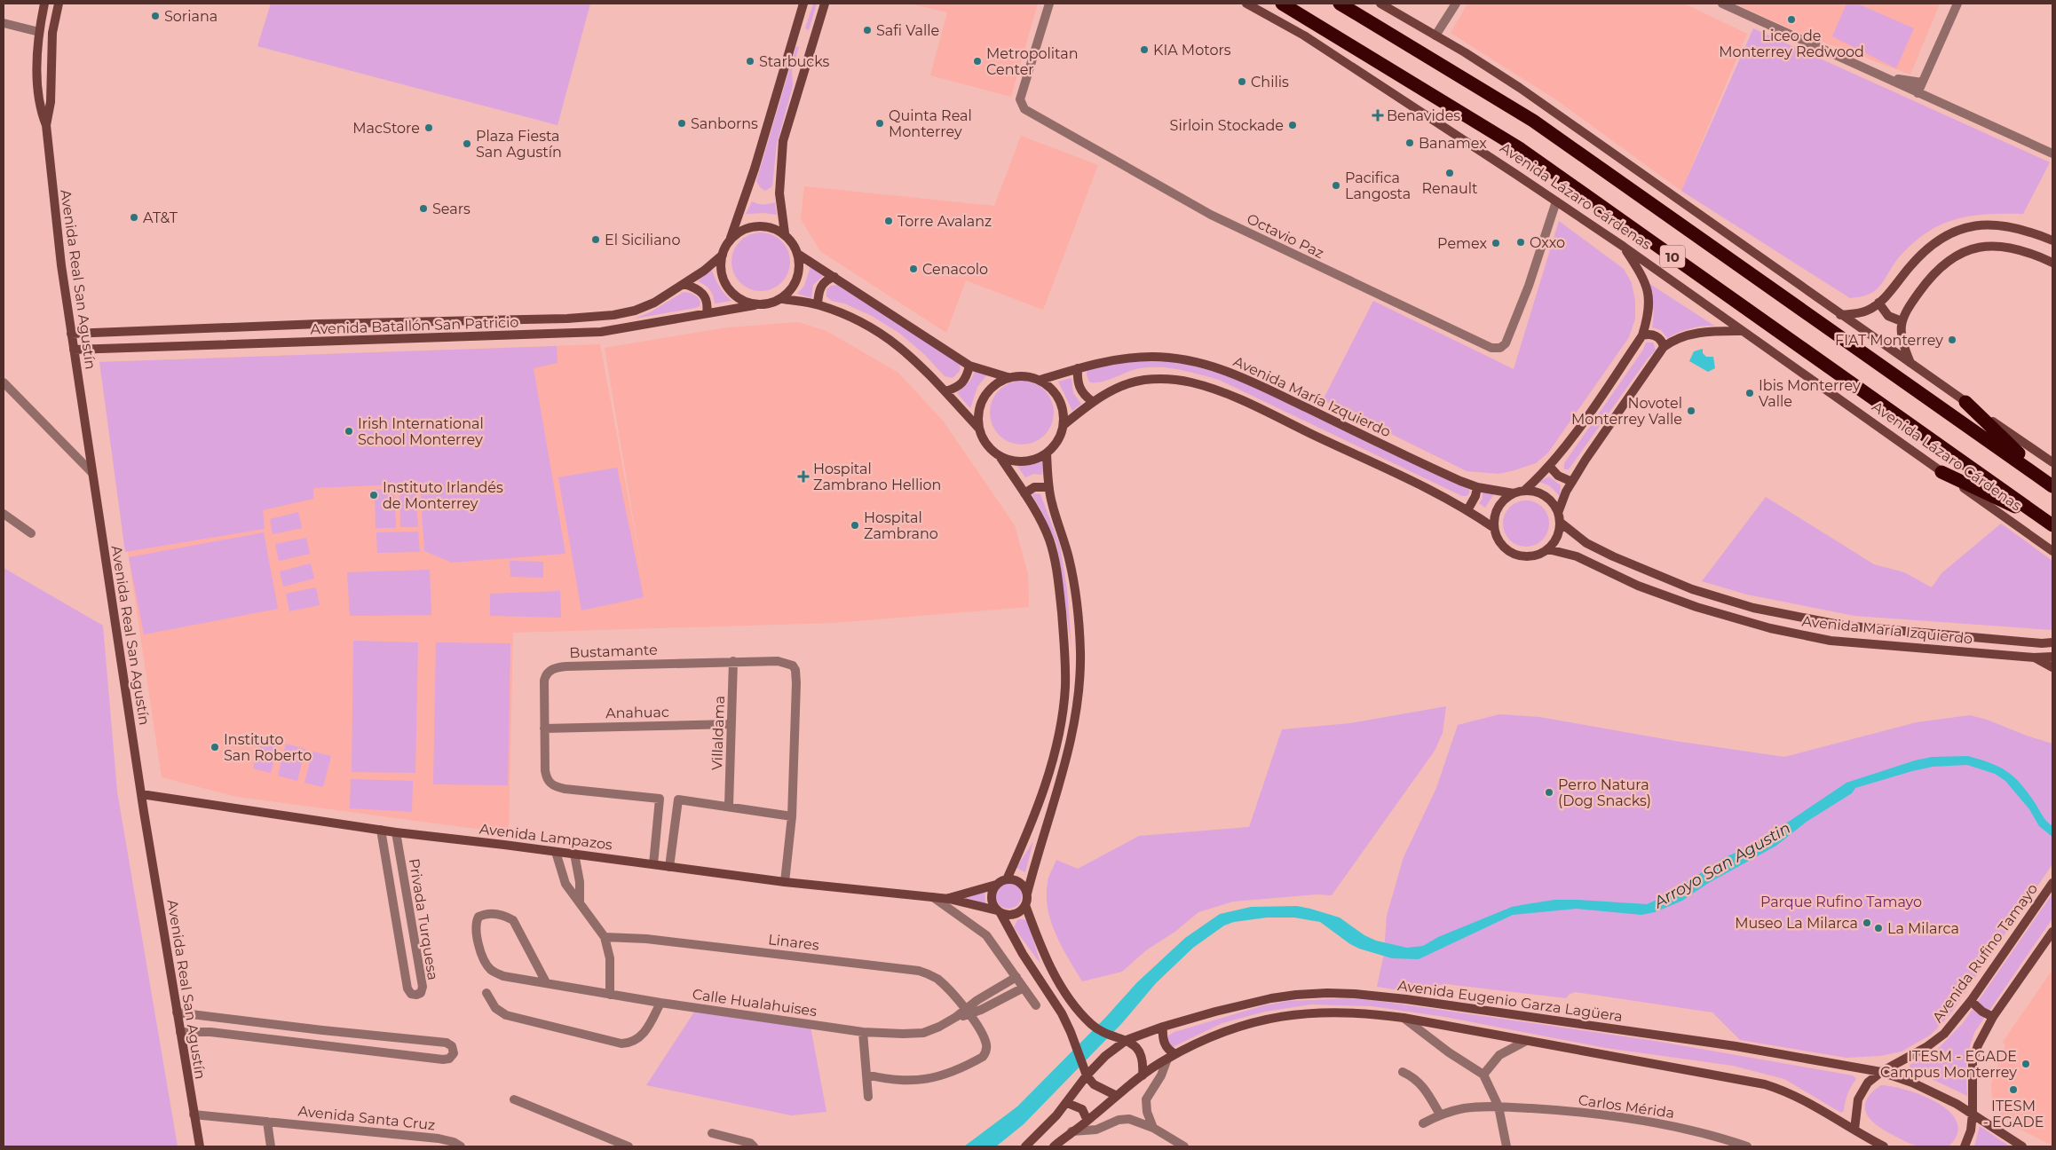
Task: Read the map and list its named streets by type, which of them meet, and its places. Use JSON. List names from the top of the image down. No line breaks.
{"streets":{"highway":["Avenida Lázaro Cárdenas","10"],"street":["Octavio Paz","Avenida Real San Agustín","Avenida Batallón San Patricio","Avenida María Izquierdo","Bustamante","Anahuac","Villaldama","Avenida Lampazos","Privada Turquesa","Linares","Avenida Rufino Tamayo","Avenida Eugenio Garza Lagüera","Calle Hualahuises","Carlos Mérida","Avenida Santa Cruz"]},"crossings":[["Avenida Lázaro Cárdenas","Octavio Paz"],["Avenida Real San Agustín","Avenida Batallón San Patricio"],["Avenida Real San Agustín","Avenida Lampazos"],["Avenida Real San Agustín","Avenida Santa Cruz"],["Bustamante","Anahuac"],["Bustamante","Villaldama"],["Bustamante","Avenida Lampazos"],["Anahuac","Villaldama"],["Avenida Lampazos","Privada Turquesa"],["Linares","Calle Hualahuises"],["Avenida Rufino Tamayo","Avenida Eugenio Garza Lagüera"]],"water":["Arroyo San Agustin"],"parks":["Parque Rufino Tamayo"],"places":{"other":["Soriana","Liceo de Monterrey Redwood","Safi Valle","KIA Motors","Starbucks","Metropolitan Center","Chilis","Sanborns","Quinta Real Monterrey","Sirloin Stockade","MacStore","Banamex","Plaza Fiesta San Agustín","Renault","Pacifica Langosta","Sears","AT&T","Torre Avalanz","El Siciliano","Oxxo","Pemex","Cenacolo","FIAT Monterrey","Ibis Monterrey Valle","Novotel Monterrey Valle","Irish International School Monterrey","Instituto Irlandés de Monterrey","Hospital Zambrano","Instituto San Roberto","Perro Natura (Dog Snacks)","Museo La Milarca","La Milarca","ITESM - EGADE Campus Monterrey","ITESM - EGADE"],"health":["Benavides","Hospital Zambrano Hellion"]}}
